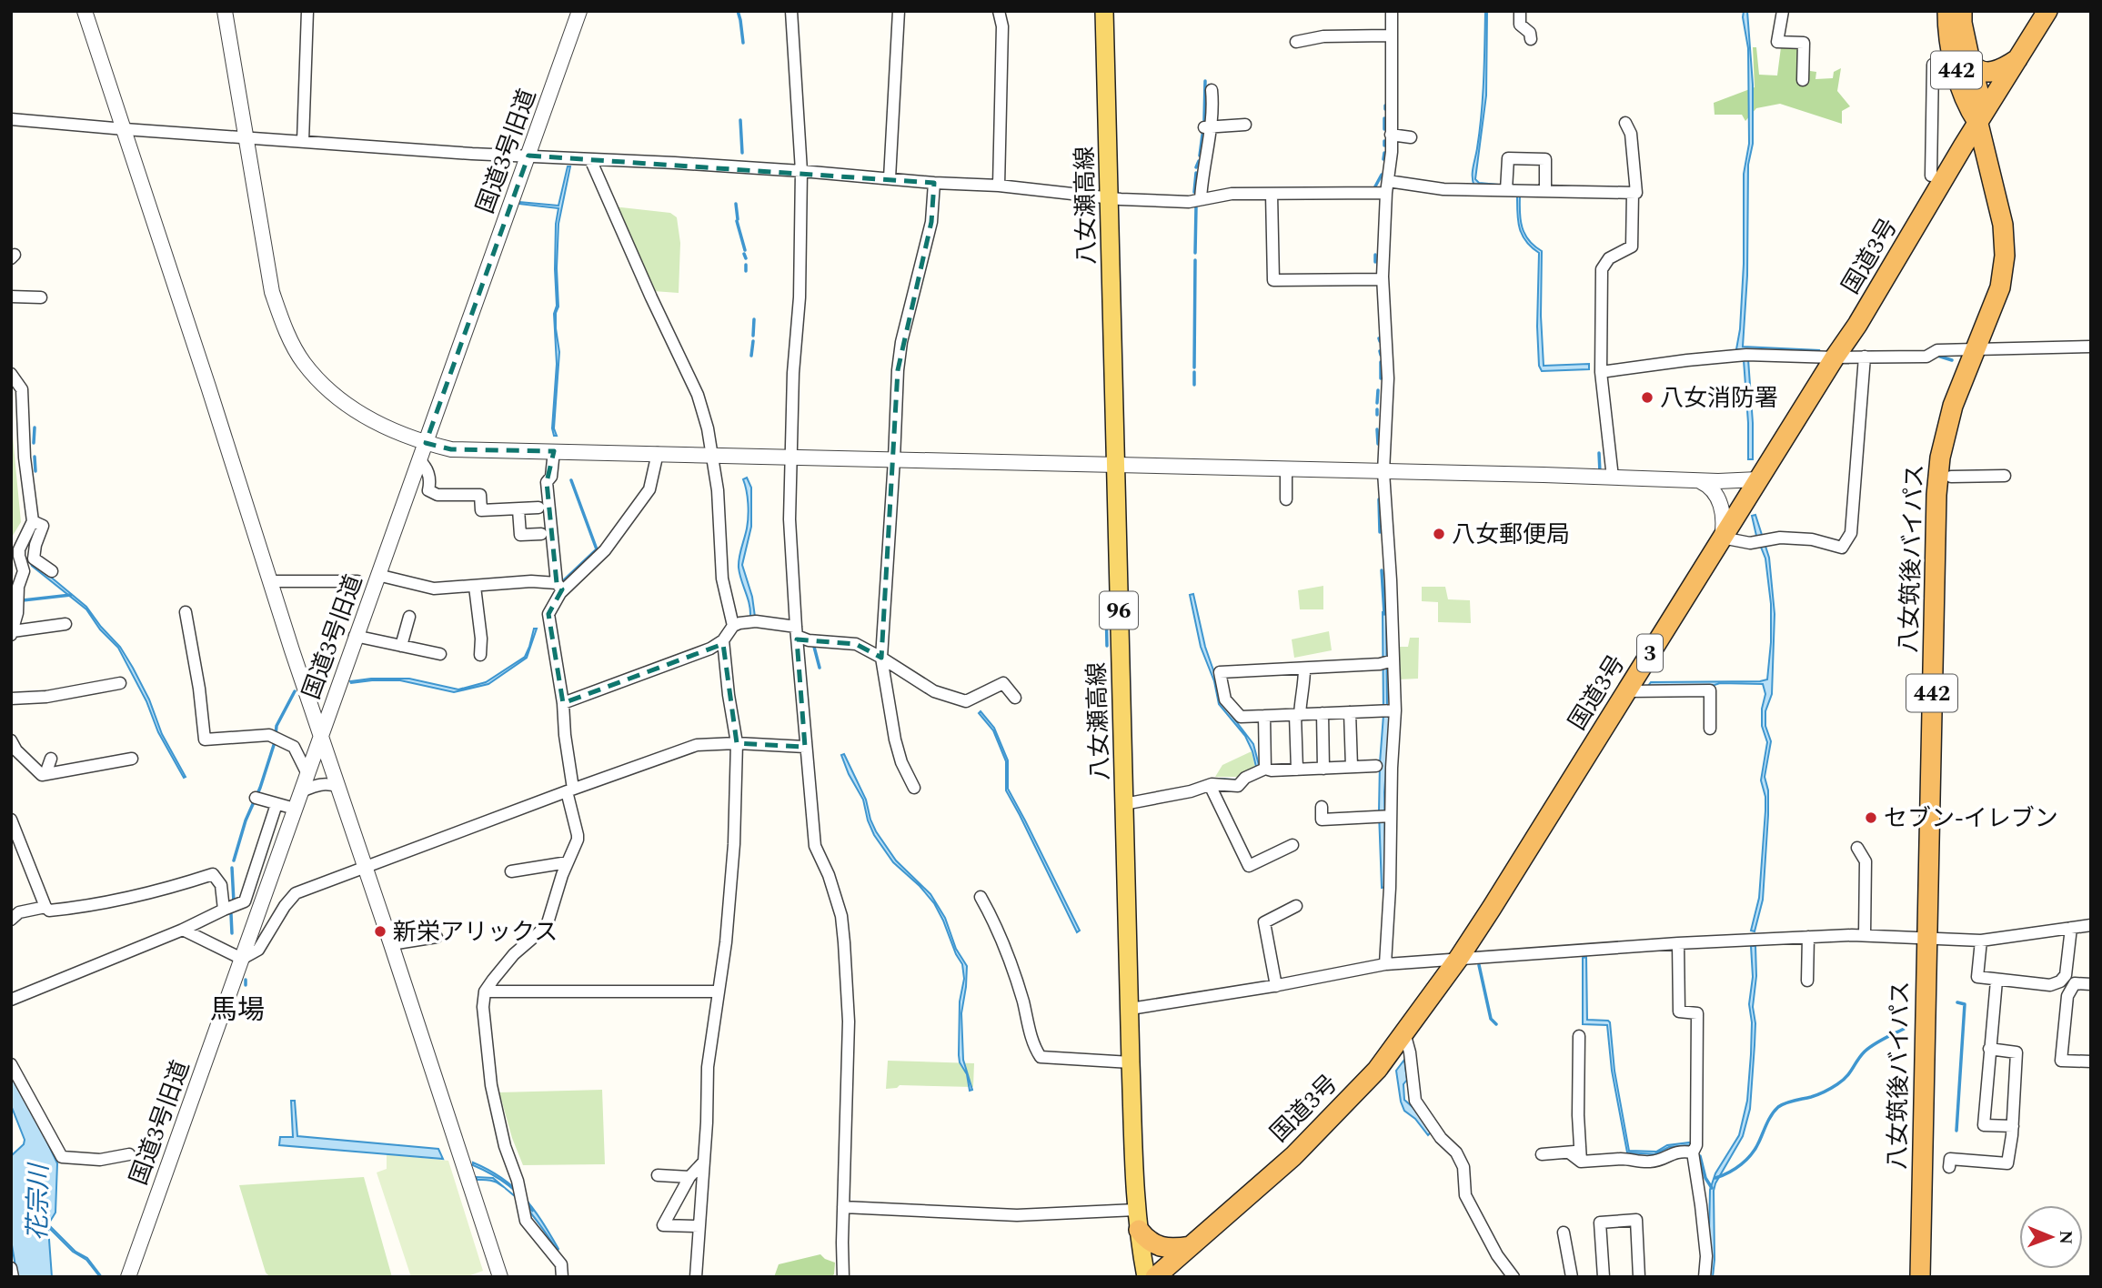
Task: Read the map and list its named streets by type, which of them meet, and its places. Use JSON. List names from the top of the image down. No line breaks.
{"streets":{"highway":["442","国道3号","八女筑後バイパス","3"],"main road":["八女瀬高線","96"],"street":["国道3号旧道"]},"crossings":[["国道3号","八女筑後バイパス"]],"districts":["馬場"],"water":["花宗川"],"places":["八女消防署","八女郵便局","セブン-イレブン","新栄アリックス"],"north":"right"}
